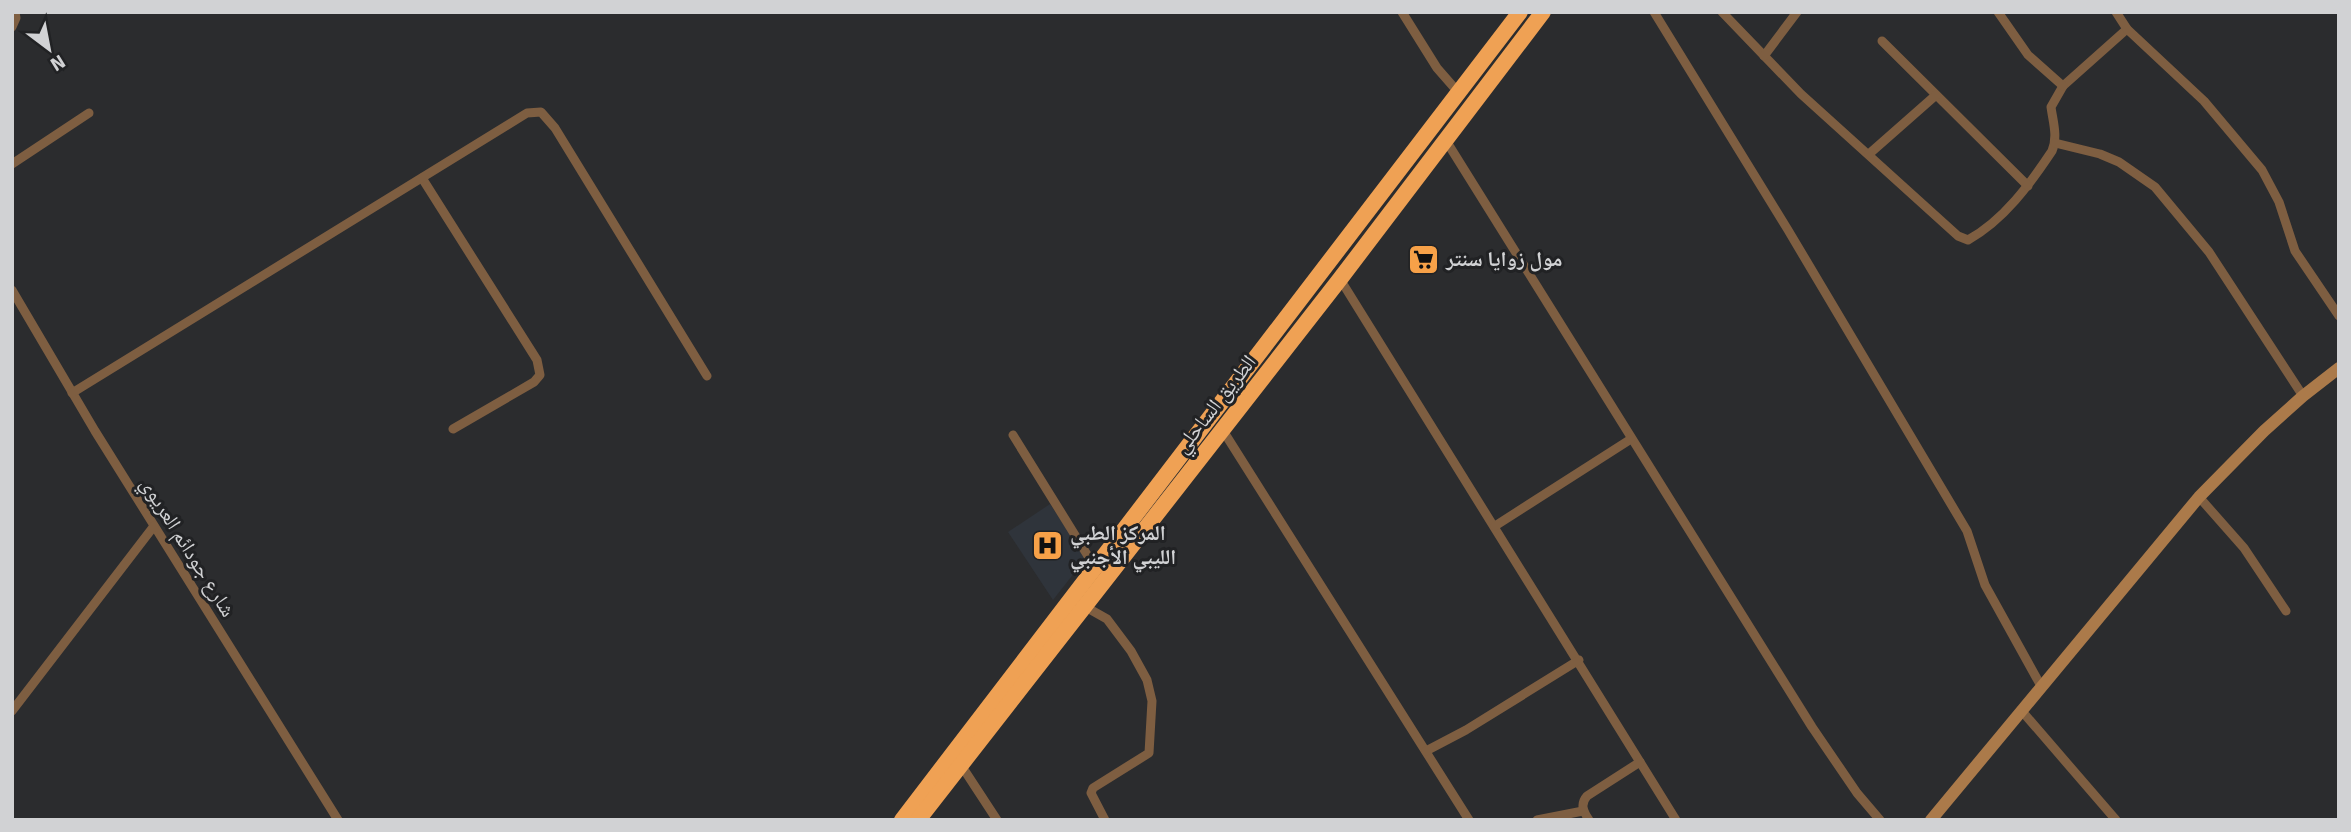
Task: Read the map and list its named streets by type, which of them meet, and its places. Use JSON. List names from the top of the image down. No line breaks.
{"streets":{"highway":["الطريق الساحلي"],"street":["شارع جودائم العريوي"]},"places":{"supermarket":["مول زوايا سنتر"],"hospital":["المركز الطبي الليبي الأجنبي"]},"north":"bottom right"}
